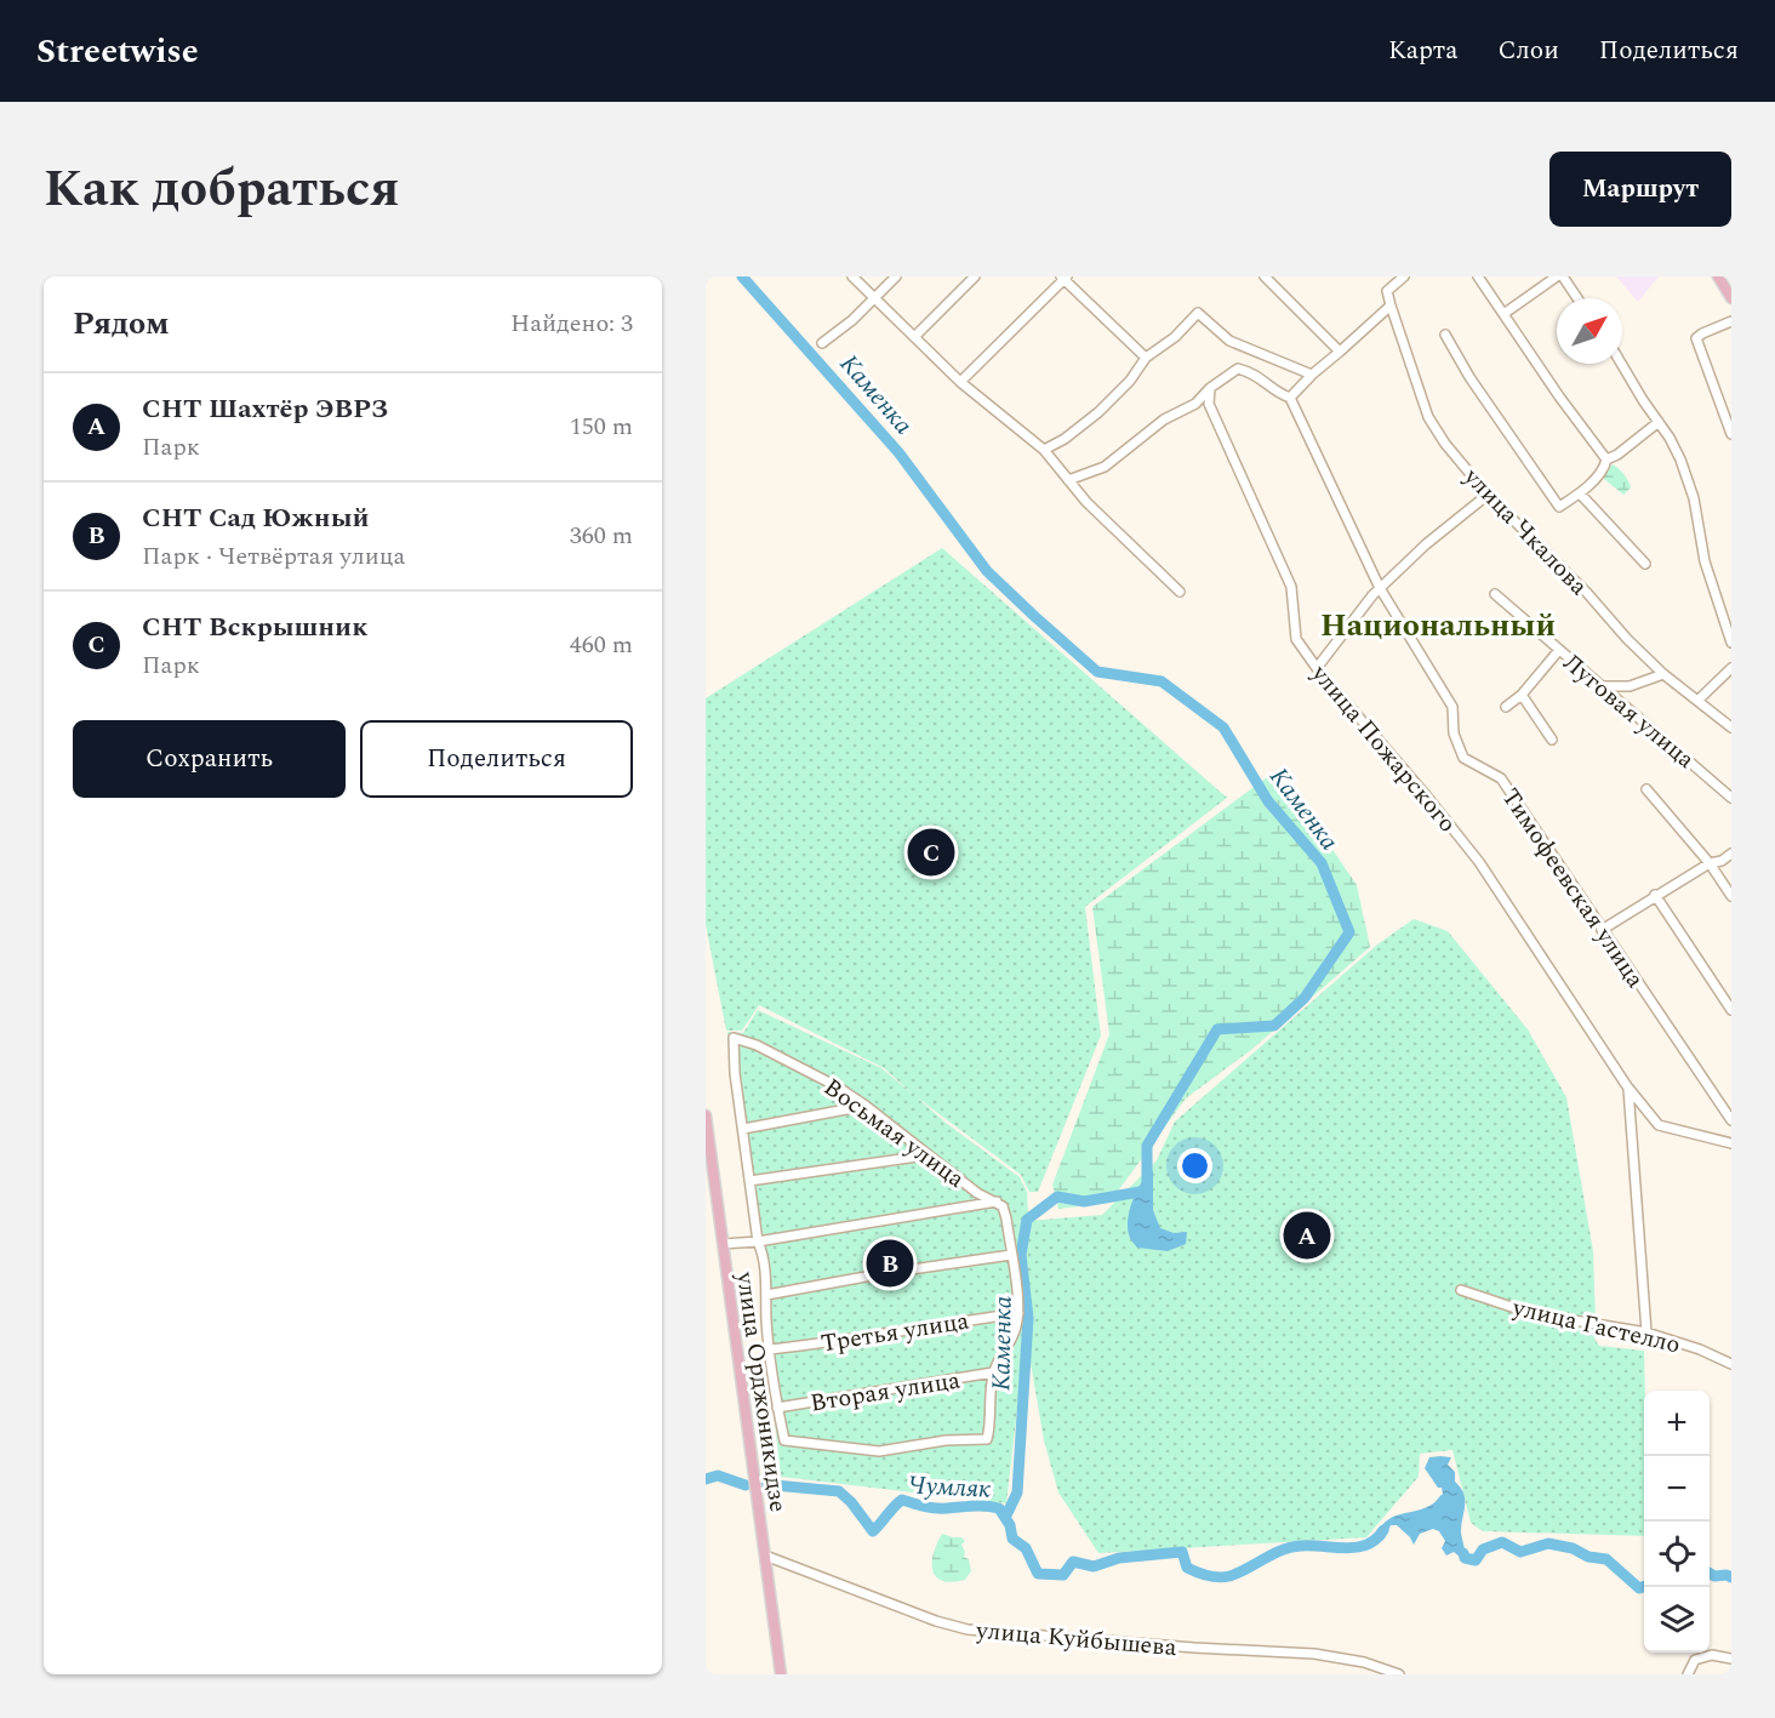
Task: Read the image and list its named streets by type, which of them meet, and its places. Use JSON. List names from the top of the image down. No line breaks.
{"streets":{"main road":["улица Орджоникидзе"],"street":["улица Чкалова","Луговая улица","улица Пожарского","Тимофеевская улица","Восьмая улица","улица Гастелло","Третья улица","Вторая улица","улица Куйбышева"]},"crossings":[["улица Пожарского","улица Гастелло"],["улица Орджоникидзе","улица Куйбышева"]],"districts":["Национальный"],"water":["Каменка","Чумляк"],"north":"top right","page":{"header":"Streetwise","nav":["Карта","Слои","Поделиться"],"title":"Как добраться","buttons":["Маршрут",["Сохранить","Поделиться"]],"heading":["Рядом","Найдено: 3"],"list":[{"mark":"A","name":"СНТ Шахтёр ЭВРЗ","note":"Парк","value":"150 m"},{"mark":"B","name":"СНТ Сад Южный","note":"Парк · Четвёртая улица","value":"360 m"},{"mark":"C","name":"СНТ Вскрышник","note":"Парк","value":"460 m"}],"pins":["C","A","B"],"map_buttons":["+","−"]}}
